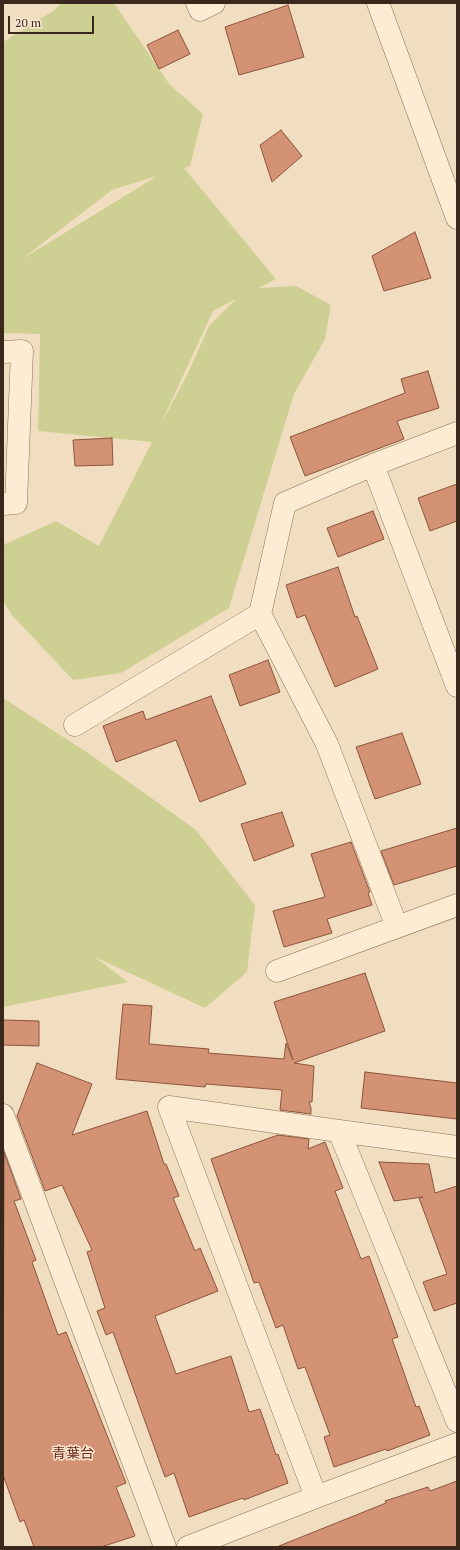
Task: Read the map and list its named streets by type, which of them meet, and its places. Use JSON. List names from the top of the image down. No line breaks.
{"districts":["青葉台"],"scale_bar":"20 m"}
